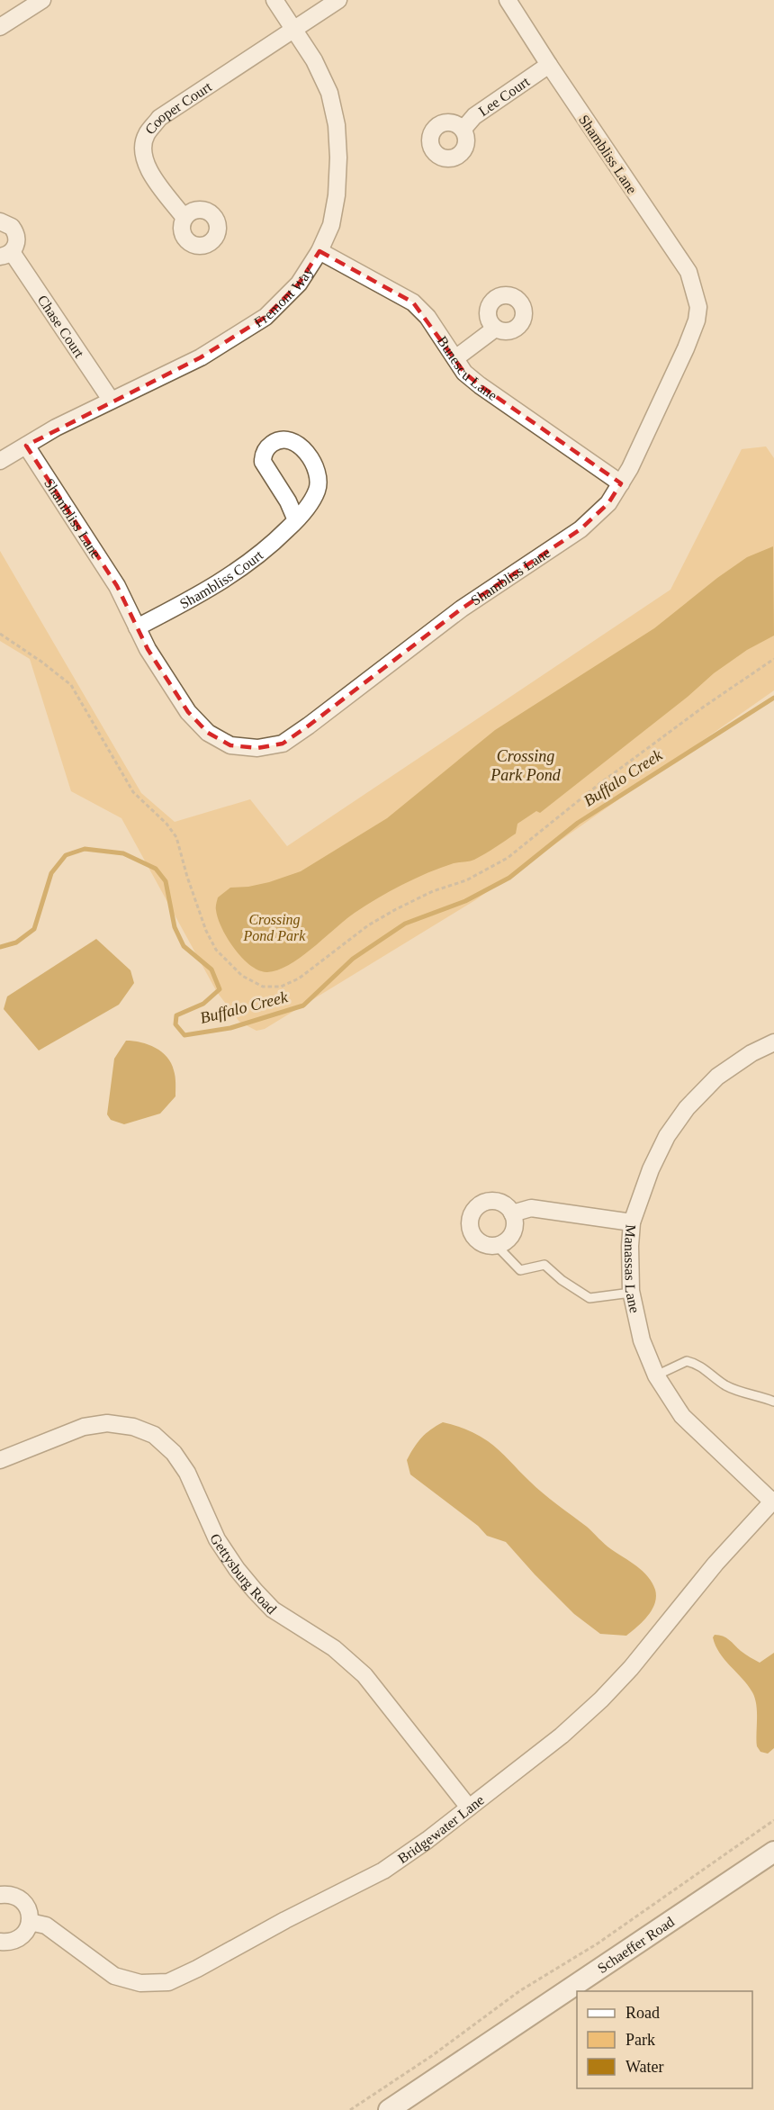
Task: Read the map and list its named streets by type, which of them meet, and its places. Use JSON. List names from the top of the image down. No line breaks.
{"streets":{"street":["Lee Court","Cooper Court","Shambliss Lane","Fremont Way","Chase Court","Bunescu Lane","Shambliss Court","Manassas Lane","Gettysburg Road","Bridgewater Lane","Schaeffer Road"]},"crossings":[["Lee Court","Shambliss Lane"],["Cooper Court","Fremont Way"],["Shambliss Lane","Fremont Way"],["Shambliss Lane","Bunescu Lane"],["Shambliss Lane","Shambliss Court"],["Fremont Way","Chase Court"],["Fremont Way","Bunescu Lane"],["Manassas Lane","Bridgewater Lane"],["Gettysburg Road","Bridgewater Lane"]],"water":["Crossing Park Pond","Buffalo Creek"],"parks":["Crossing Pond Park"],"legend":["Road","Park","Water"]}
